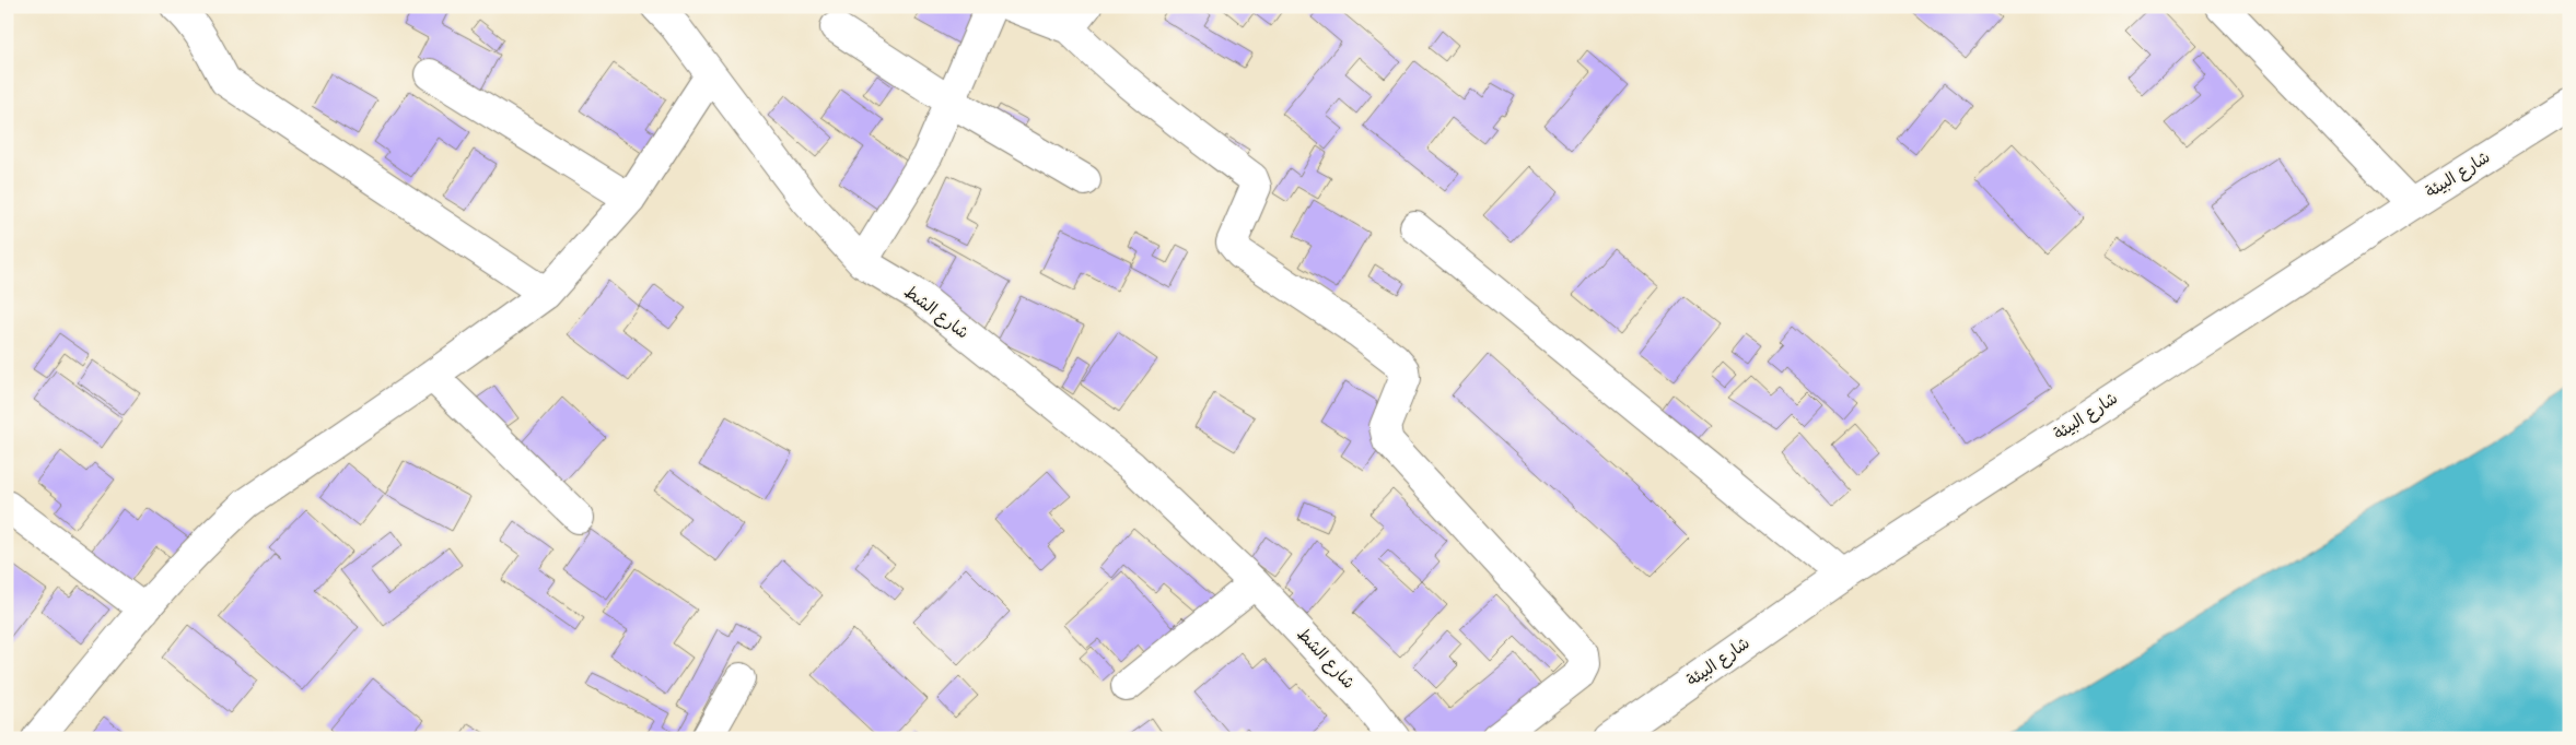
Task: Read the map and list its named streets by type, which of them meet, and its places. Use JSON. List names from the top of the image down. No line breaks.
{"streets":{"street":["شارع البيئة","شارع الشط"]}}
